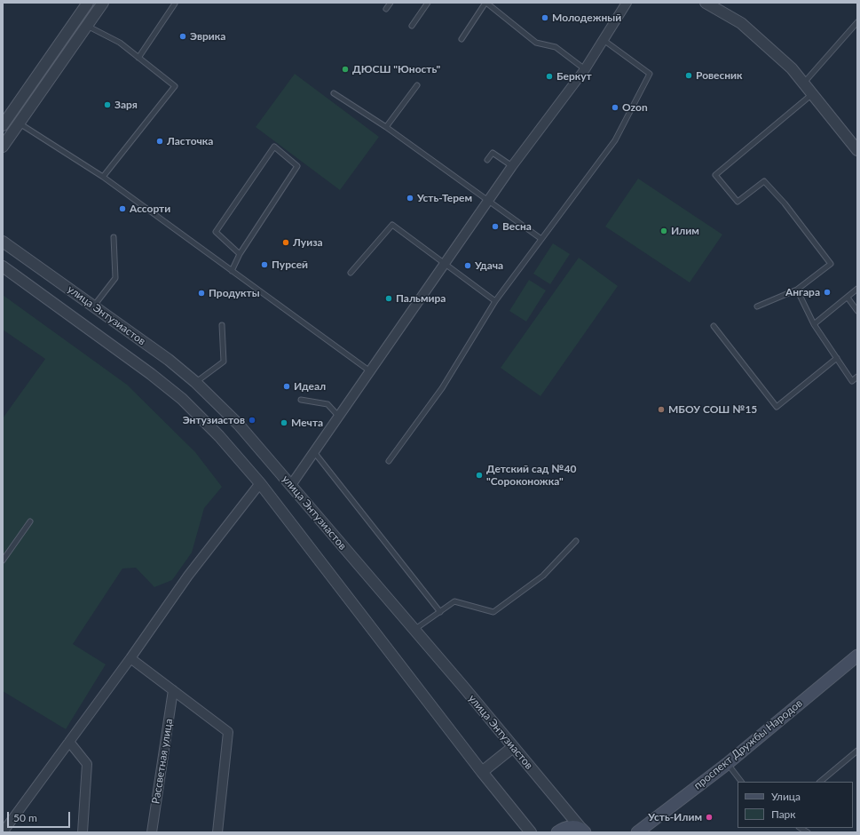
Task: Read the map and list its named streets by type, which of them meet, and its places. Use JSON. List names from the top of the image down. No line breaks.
{"streets":{"main road":["проспект Дружбы Народов"],"street":["улица Энтузиастов","Рассветная улица"]},"places":["Молодежный","Эврика","ДЮСШ \"Юность\"","Ровесник","Беркут","Заря","Ozon","Ласточка","Усть-Терем","Ассорти","Весна","Илим","Луиза","Пурсей","Удача","Ангара","Продукты","Пальмира","Идеал","МБОУ СОШ №15","Энтузиастов","Мечта","Детский сад №40 \"Сороконожка\"","Усть-Илим"],"legend":["Улица","Парк"],"scale_bar":"50 m"}
